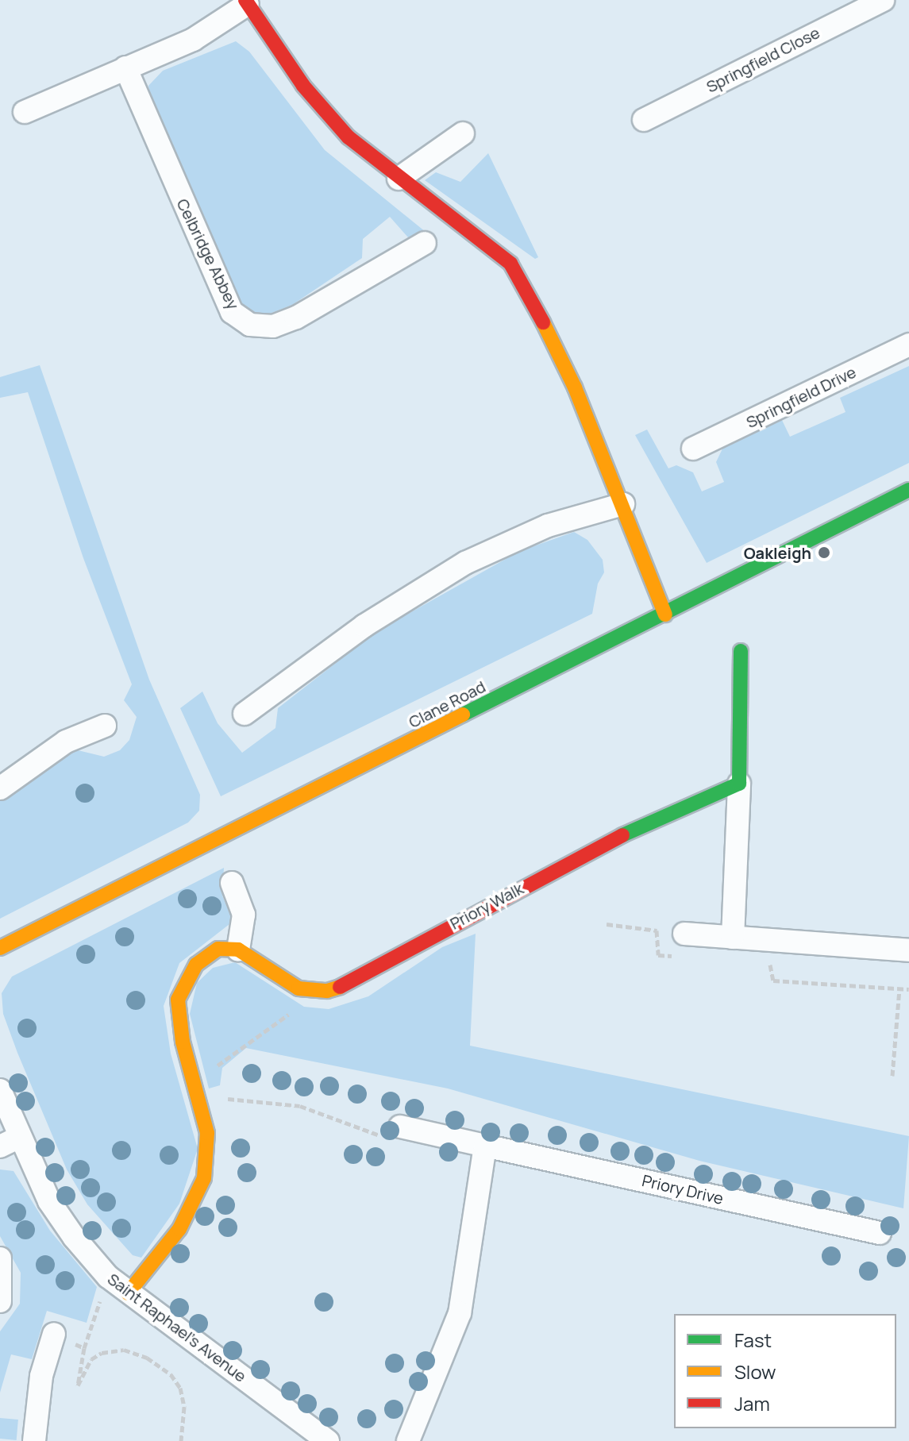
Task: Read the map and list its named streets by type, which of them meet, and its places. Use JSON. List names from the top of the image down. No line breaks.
{"streets":{"street":["Springfield Close","Celbridge Abbey","Springfield Drive","Clane Road","Priory Walk","Priory Drive","Saint Raphael's Avenue"]},"places":["Oakleigh"],"legend":["Fast","Slow","Jam"]}
